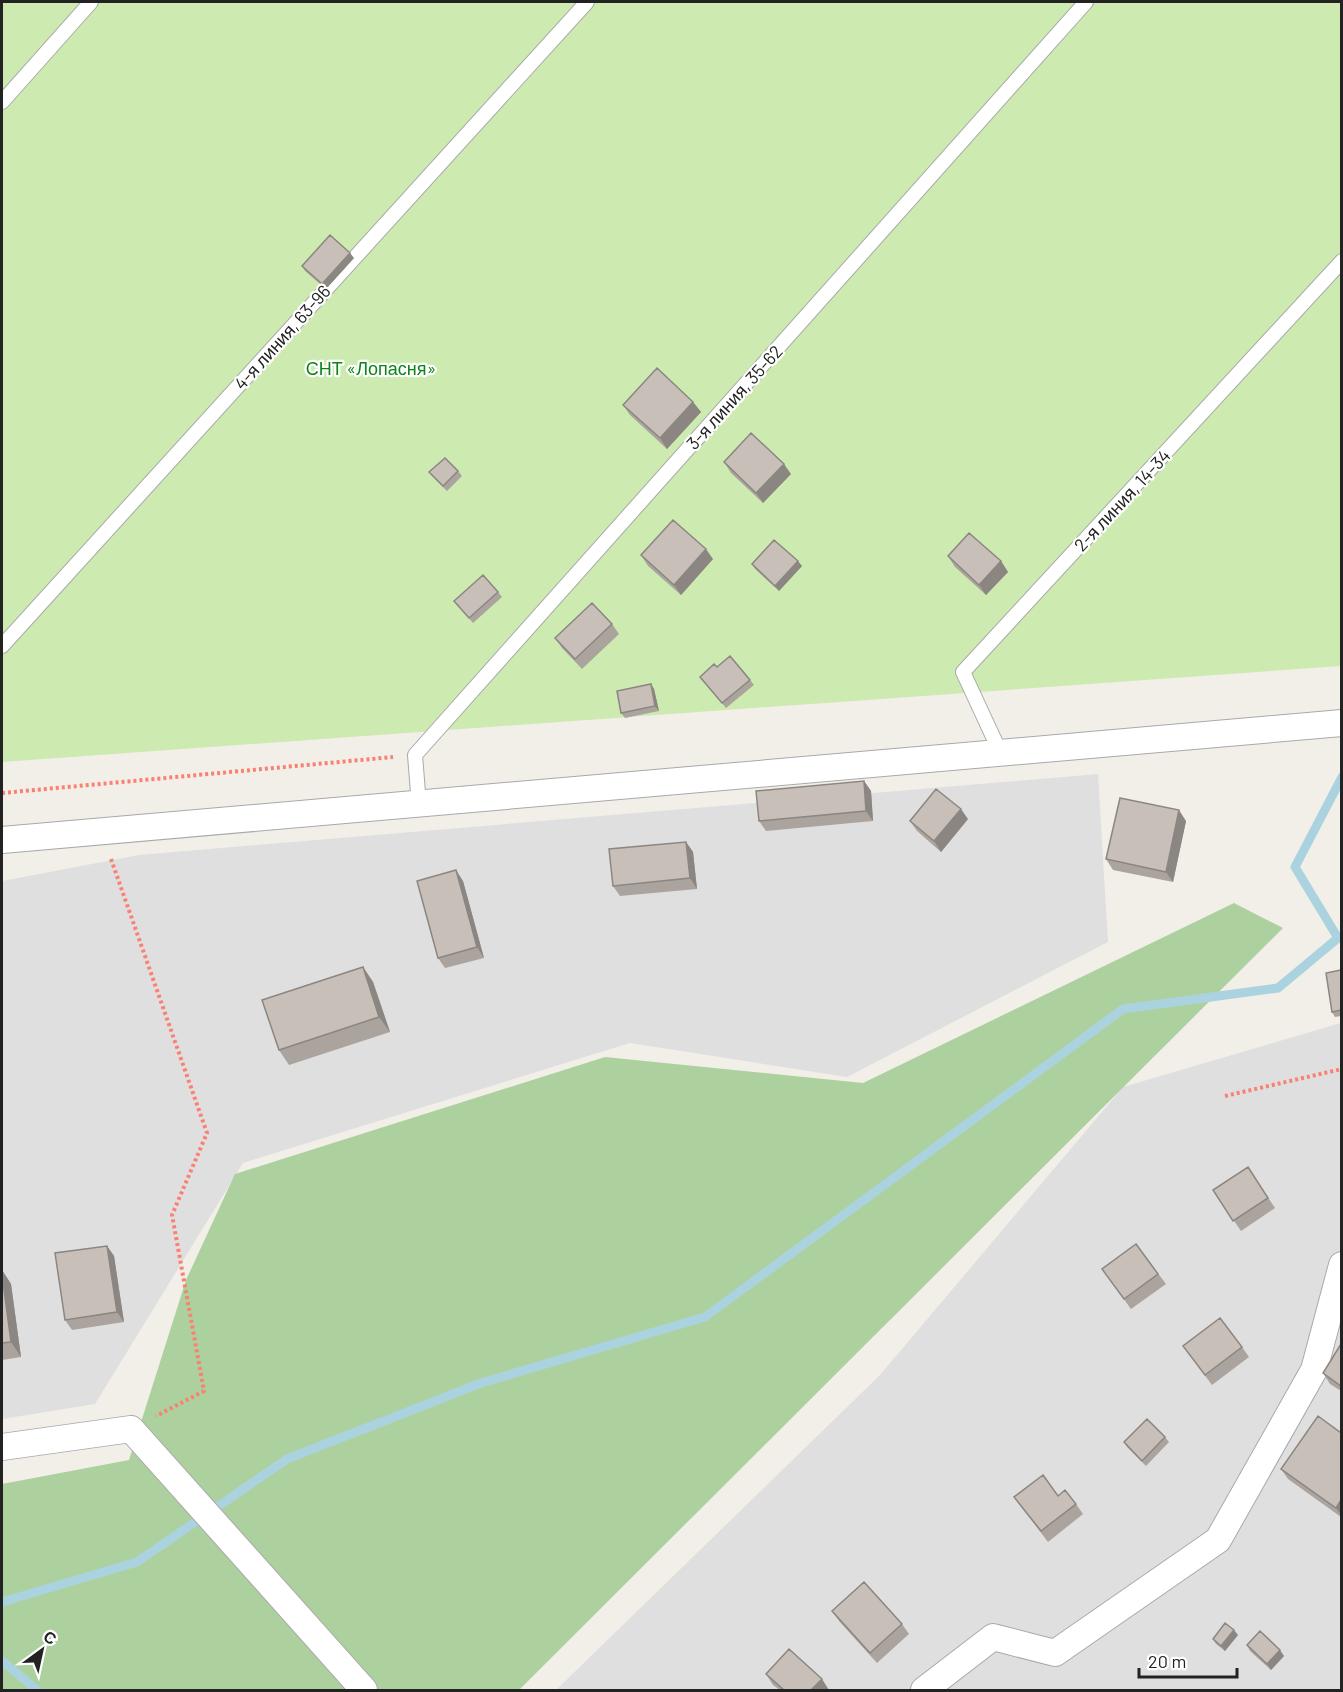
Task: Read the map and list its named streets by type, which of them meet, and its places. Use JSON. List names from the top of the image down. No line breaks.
{"streets":{"lane":["4-я линия, 63-96","3-я линия, 35-62","2-я линия, 14-34"]},"parks":["СНТ «Лопасня»"],"scale_bar":"20 m","north":"top right"}
